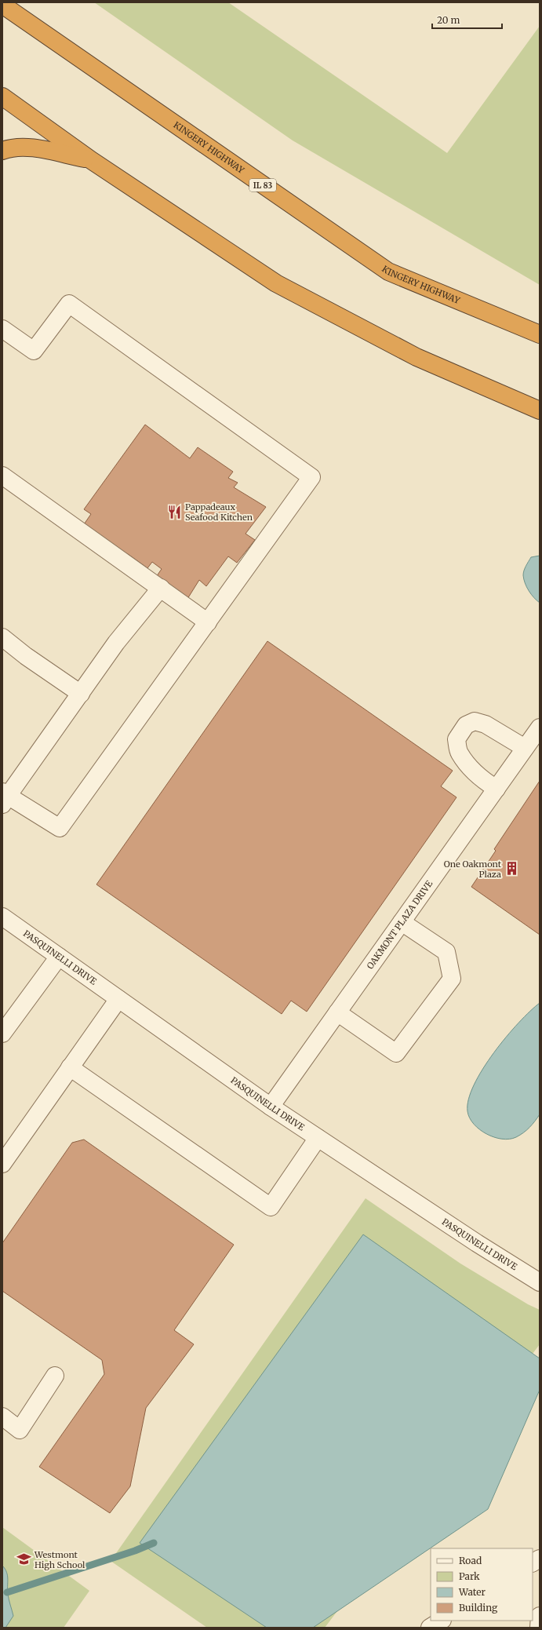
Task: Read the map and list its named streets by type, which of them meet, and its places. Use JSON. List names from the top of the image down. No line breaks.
{"streets":{"highway":["KINGERY HIGHWAY","IL 83"],"street":["OAKMONT PLAZA DRIVE","PASQUINELLI DRIVE"]},"crossings":[["OAKMONT PLAZA DRIVE","PASQUINELLI DRIVE"]],"places":{"restaurant":["Pappadeaux Seafood Kitchen"],"building":["One Oakmont Plaza"],"school or university":["Westmont High School"]},"legend":["Road","Park","Water","Building"],"scale_bar":"20 m"}
